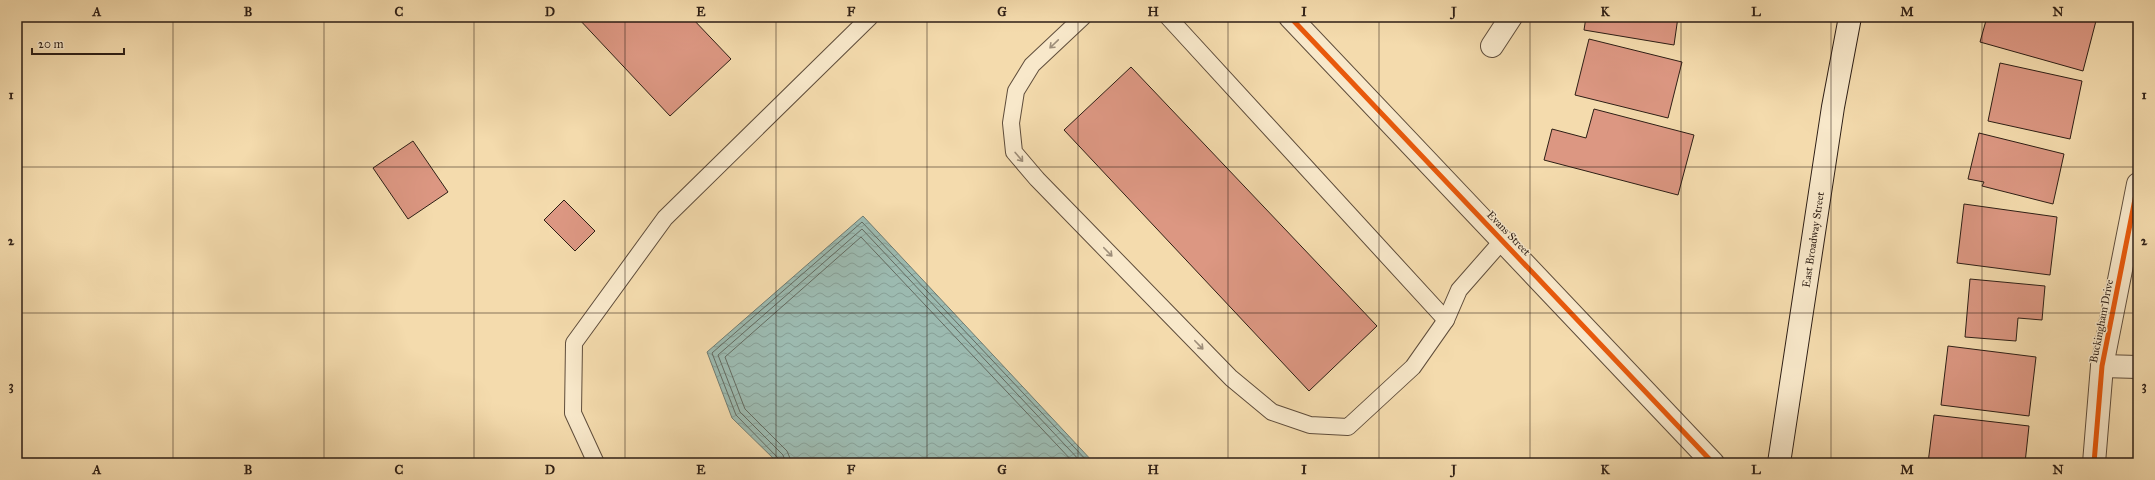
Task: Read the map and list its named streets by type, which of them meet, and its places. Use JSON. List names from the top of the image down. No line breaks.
{"streets":{"street":["Evans Street","East Broadway Street","Buckingham Drive"]},"scale_bar":"20 m","grid":{"columns":["A","B","C","D","E","F","G","H","I","J","K","L","M","N"],"rows":["1","2","3"]}}
